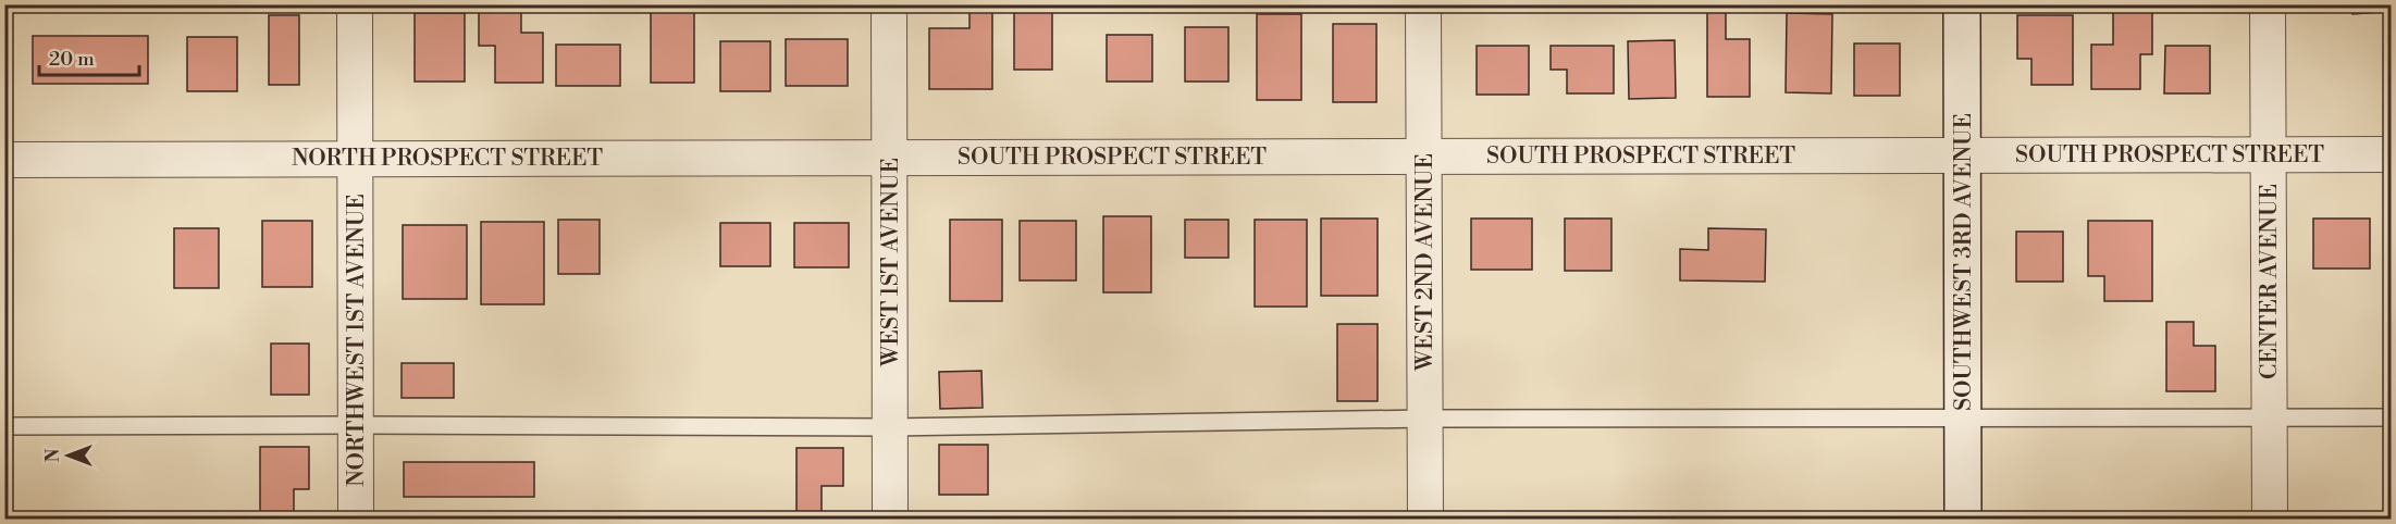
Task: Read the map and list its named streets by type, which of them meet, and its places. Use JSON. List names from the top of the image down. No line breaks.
{"streets":{"main road":["SOUTHWEST 3RD AVENUE"],"street":["SOUTH PROSPECT STREET","NORTH PROSPECT STREET","WEST 1ST AVENUE","WEST 2ND AVENUE","CENTER AVENUE","NORTHWEST 1ST AVENUE"]},"crossings":[["SOUTH PROSPECT STREET","NORTH PROSPECT STREET"],["SOUTH PROSPECT STREET","WEST 1ST AVENUE"],["SOUTH PROSPECT STREET","WEST 2ND AVENUE"],["SOUTH PROSPECT STREET","SOUTHWEST 3RD AVENUE"],["SOUTH PROSPECT STREET","CENTER AVENUE"],["NORTH PROSPECT STREET","WEST 1ST AVENUE"],["NORTH PROSPECT STREET","NORTHWEST 1ST AVENUE"]],"scale_bar":"20 m","north":"left"}
